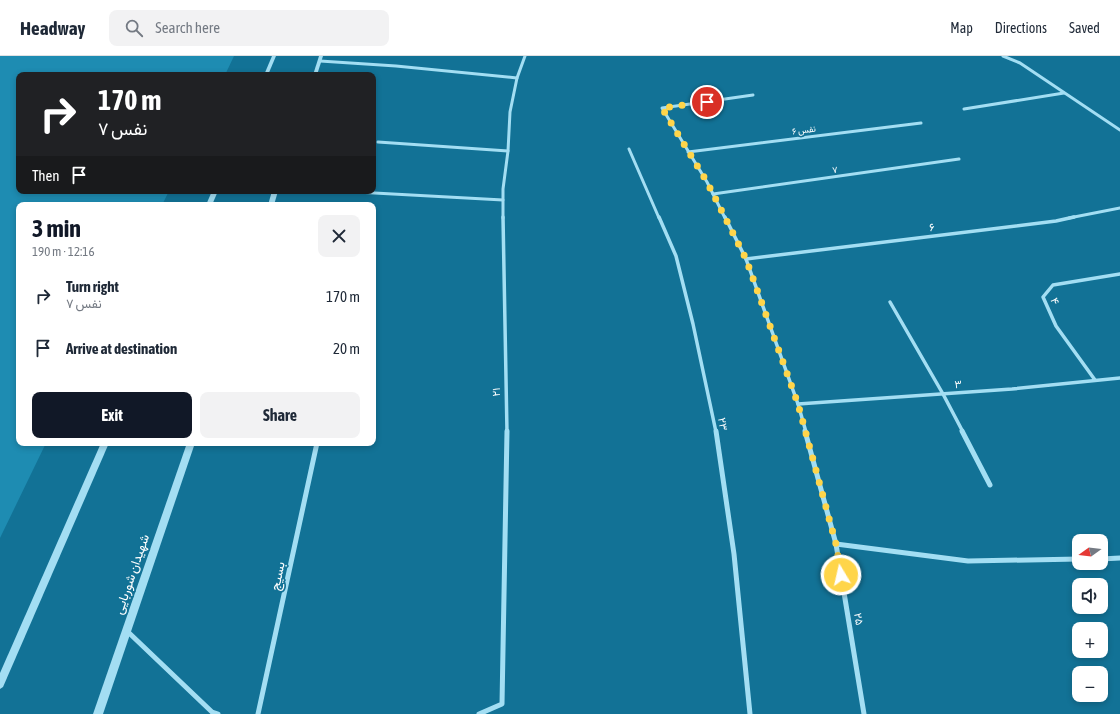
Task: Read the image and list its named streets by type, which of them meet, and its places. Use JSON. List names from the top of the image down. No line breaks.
{"streets":{"street":["نفس ۶","۷","۶","۴","۳","۲۱","۲۳","شهیدان شوربایی","بسیج","۲۵"]},"crossings":[["نفس ۶","۲۵"],["۷","۲۵"],["۶","۲۵"],["۴","۳"],["۳","۲۵"]],"north":"left","page":{"header":"Headway","search":"Search here","nav":["Map","Directions","Saved"],"turn":["170 m","نفس ۷"],"then":"Then","heading":["3 min","190 m · 12:16"],"list":[{"name":"Turn right","note":"نفس ۷","value":"170 m"},{"name":"Arrive at destination","value":"20 m"}],"buttons":["Exit","Share"],"map_buttons":["+","−"]}}
